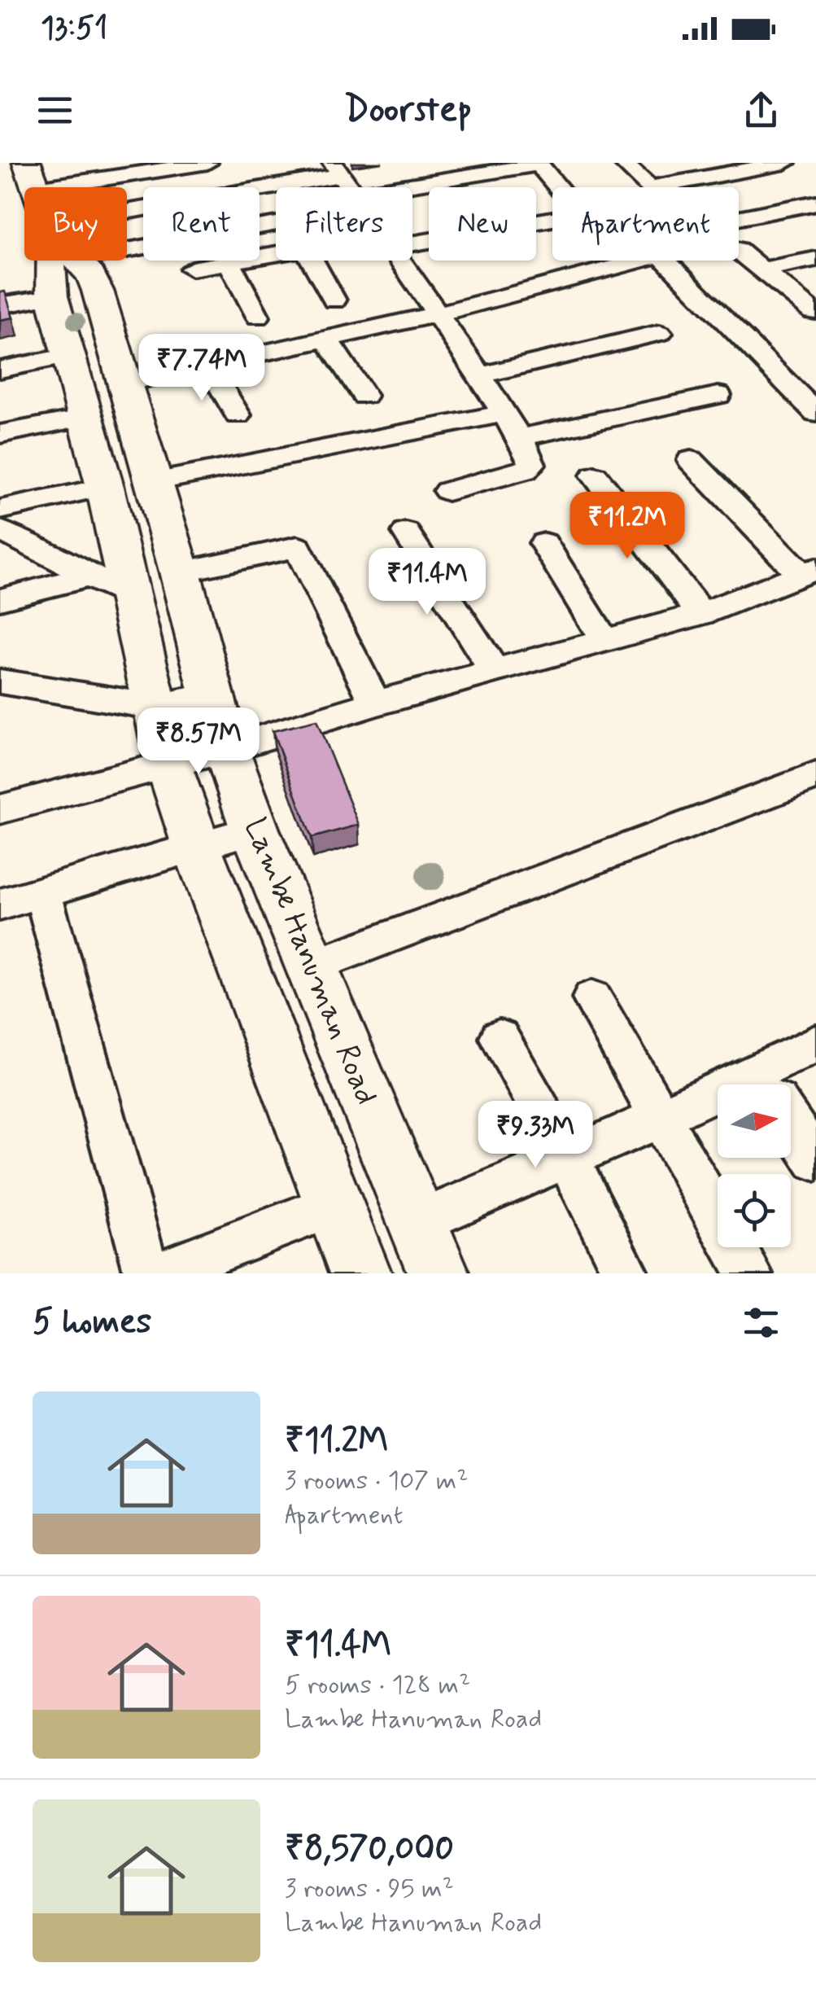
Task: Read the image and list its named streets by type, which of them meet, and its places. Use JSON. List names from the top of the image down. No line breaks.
{"streets":{"main road":["Lambe Hanuman Road"]},"north":"right","page":{"status":"13:51","header":"Doorstep","chip":["Buy","Rent","Filters","New","Apartment"],"price":["₹7.74M","₹11.2M","₹11.4M","₹8.57M","₹9.33M"],"heading":"5 homes","list":[{"name":"₹11.2M","note":"3 rooms · 107 m² · Apartment"},{"name":"₹11.4M","note":"5 rooms · 128 m² · Lambe Hanuman Road"},{"name":"₹8,570,000","note":"3 rooms · 95 m² · Lambe Hanuman Road"}]}}
